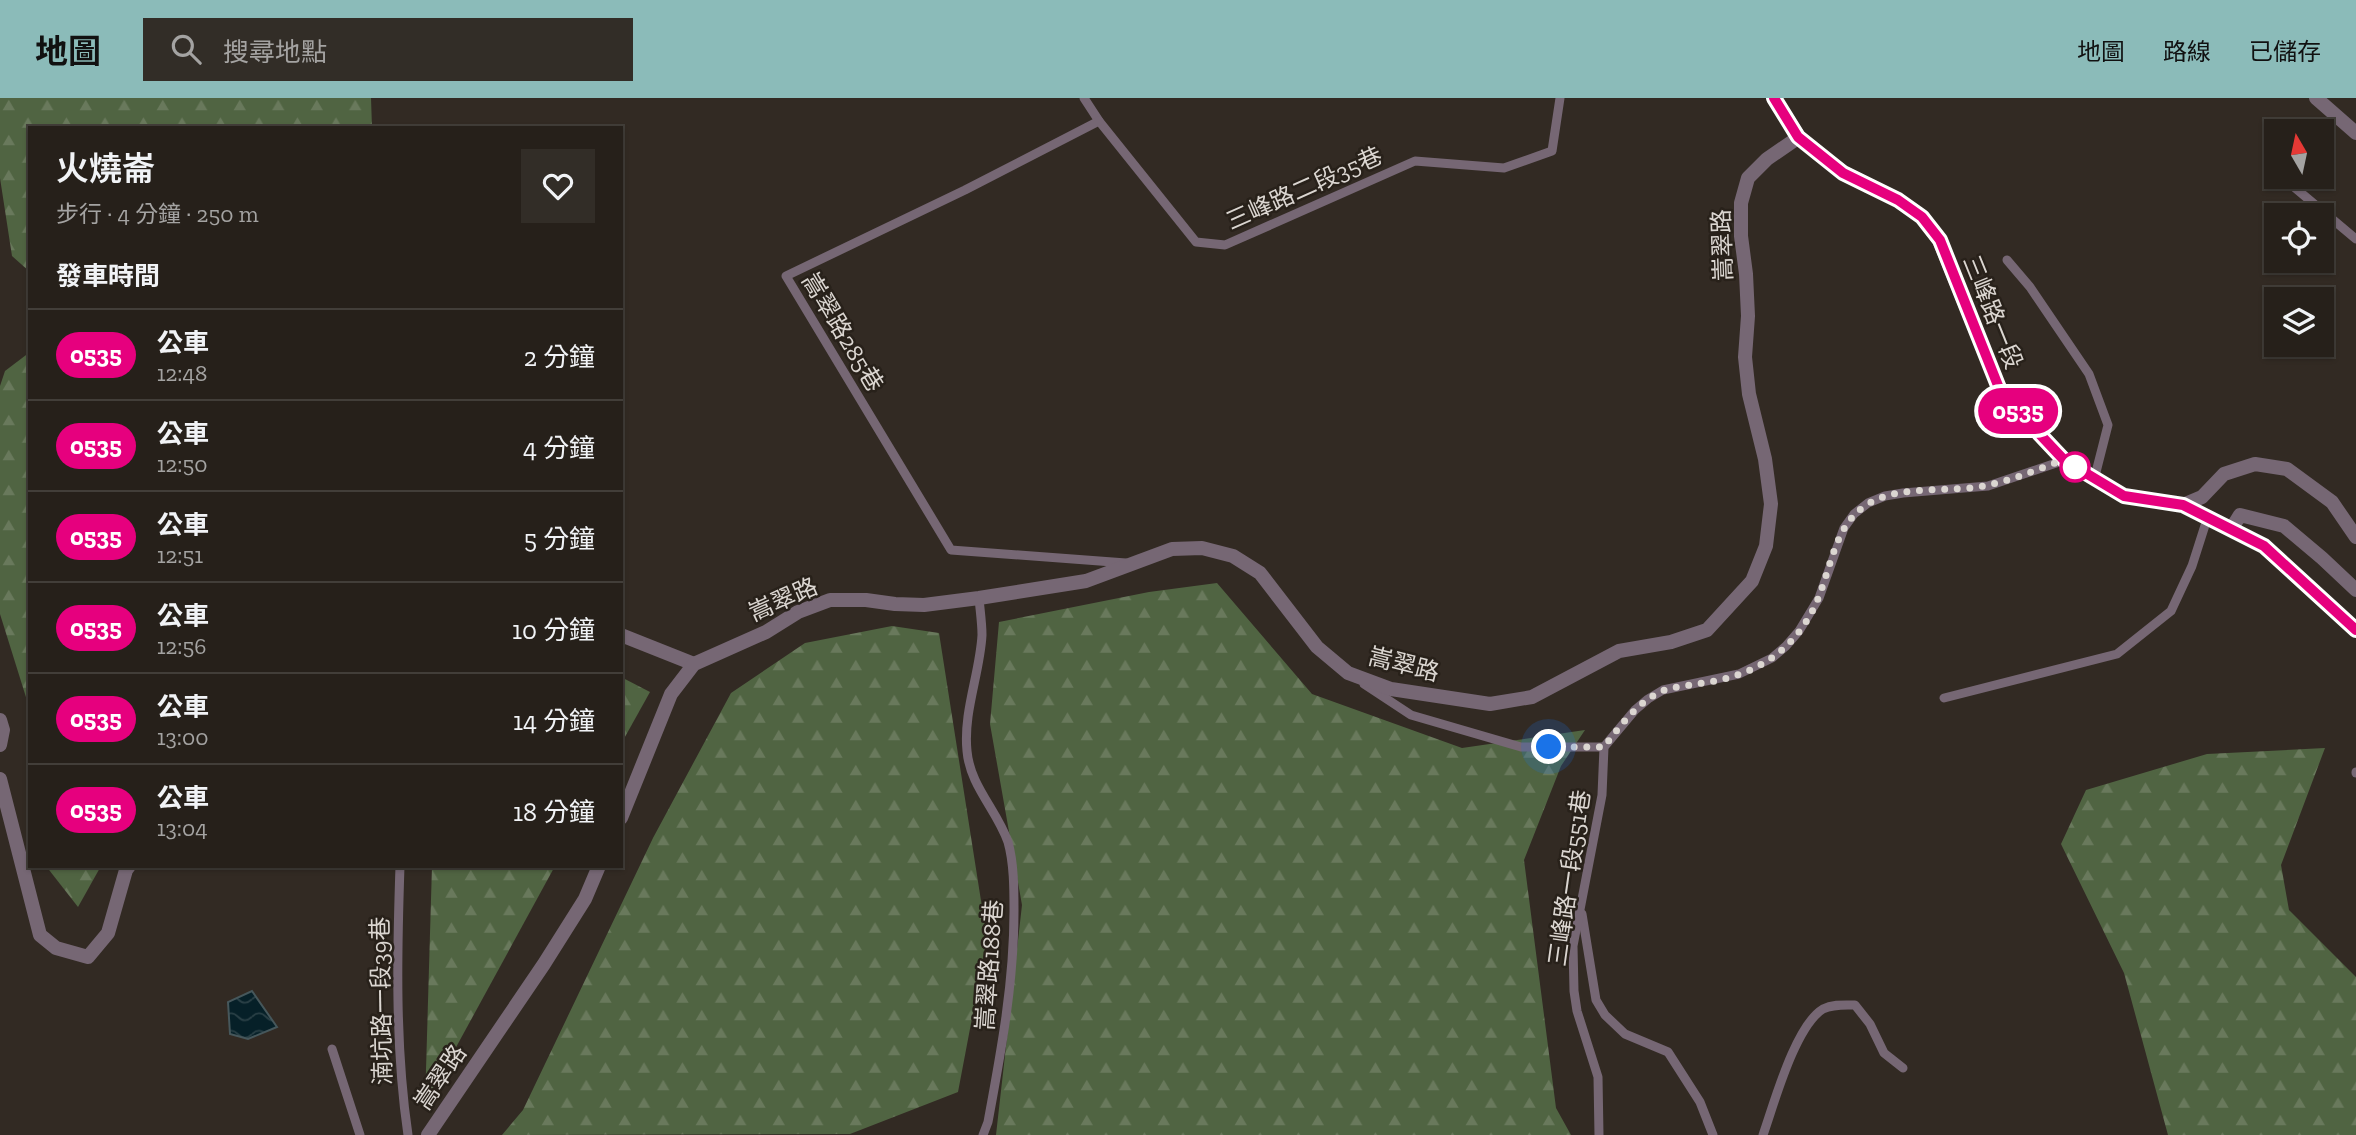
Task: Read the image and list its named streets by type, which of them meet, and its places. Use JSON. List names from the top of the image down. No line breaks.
{"streets":{"street":["嵩翠路","三峰路一段"],"lane":["三峰路二段35巷","嵩翠路285巷","三峰路一段551巷","嵩翠路188巷","湳坑路一段39巷"]},"crossings":[["三峰路二段35巷","嵩翠路285巷"],["嵩翠路","三峰路一段"],["嵩翠路","嵩翠路285巷"],["嵩翠路","嵩翠路188巷"]],"lines":["bus line 0535"],"north":"top","page":{"header":"地圖","search":"搜尋地點","nav":["地圖","路線","已儲存"],"on_map":"0535","heading":[["火燒崙","步行 · 4 分鐘 · 250 m"],"發車時間"],"list":[{"mark":"0535","name":"公車","note":"12:48","value":"2 分鐘"},{"mark":"0535","name":"公車","note":"12:50","value":"4 分鐘"},{"mark":"0535","name":"公車","note":"12:51","value":"5 分鐘"},{"mark":"0535","name":"公車","note":"12:56","value":"10 分鐘"},{"mark":"0535","name":"公車","note":"13:00","value":"14 分鐘"},{"mark":"0535","name":"公車","note":"13:04","value":"18 分鐘"}]}}
